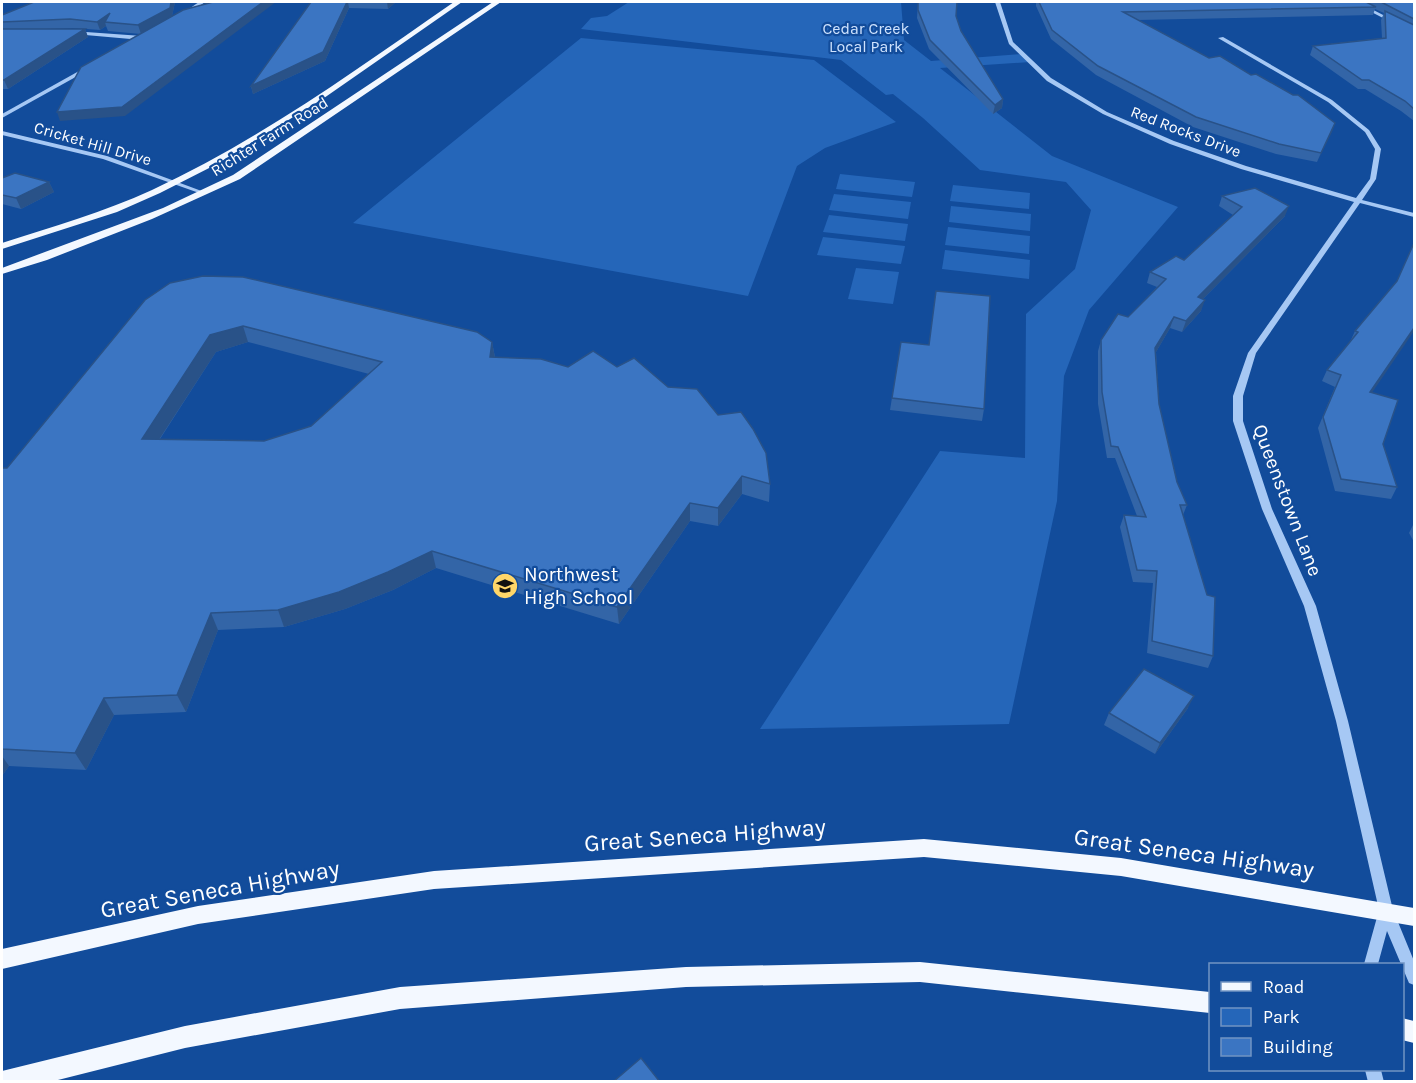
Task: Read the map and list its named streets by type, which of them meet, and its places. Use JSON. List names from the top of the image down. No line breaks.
{"streets":{"main road":["Richter Farm Road","Great Seneca Highway"],"street":["Red Rocks Drive","Cricket Hill Drive","Queenstown Lane"]},"crossings":[["Red Rocks Drive","Queenstown Lane"],["Richter Farm Road","Cricket Hill Drive"],["Queenstown Lane","Great Seneca Highway"]],"parks":["Cedar Creek Local Park"],"places":{"school or university":["Northwest High School"]},"legend":["Road","Park","Building"]}
